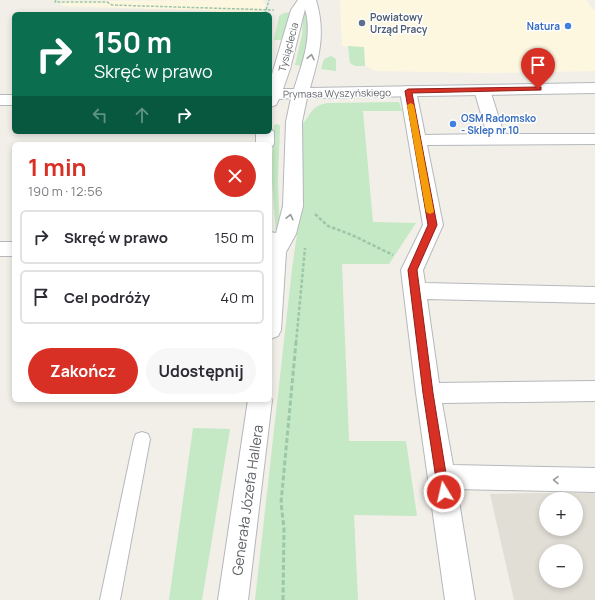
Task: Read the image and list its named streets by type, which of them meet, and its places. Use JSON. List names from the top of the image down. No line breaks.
{"streets":{"street":["Tysiąclecia","Prymasa Wyszyńskiego","Generała Józefa Hallera"]},"crossings":[["Tysiąclecia","Prymasa Wyszyńskiego"]],"places":["Powiatowy Urząd Pracy","Natura","OSM Radomsko - Sklep nr 10"],"page":{"turn":["150 m","Skręć w prawo"],"heading":["1 min","190 m · 12:56"],"list":[{"name":"Skręć w prawo","value":"150 m"},{"name":"Cel podróży","value":"40 m"}],"buttons":["Zakończ","Udostępnij"],"map_buttons":["+","−"]}}
